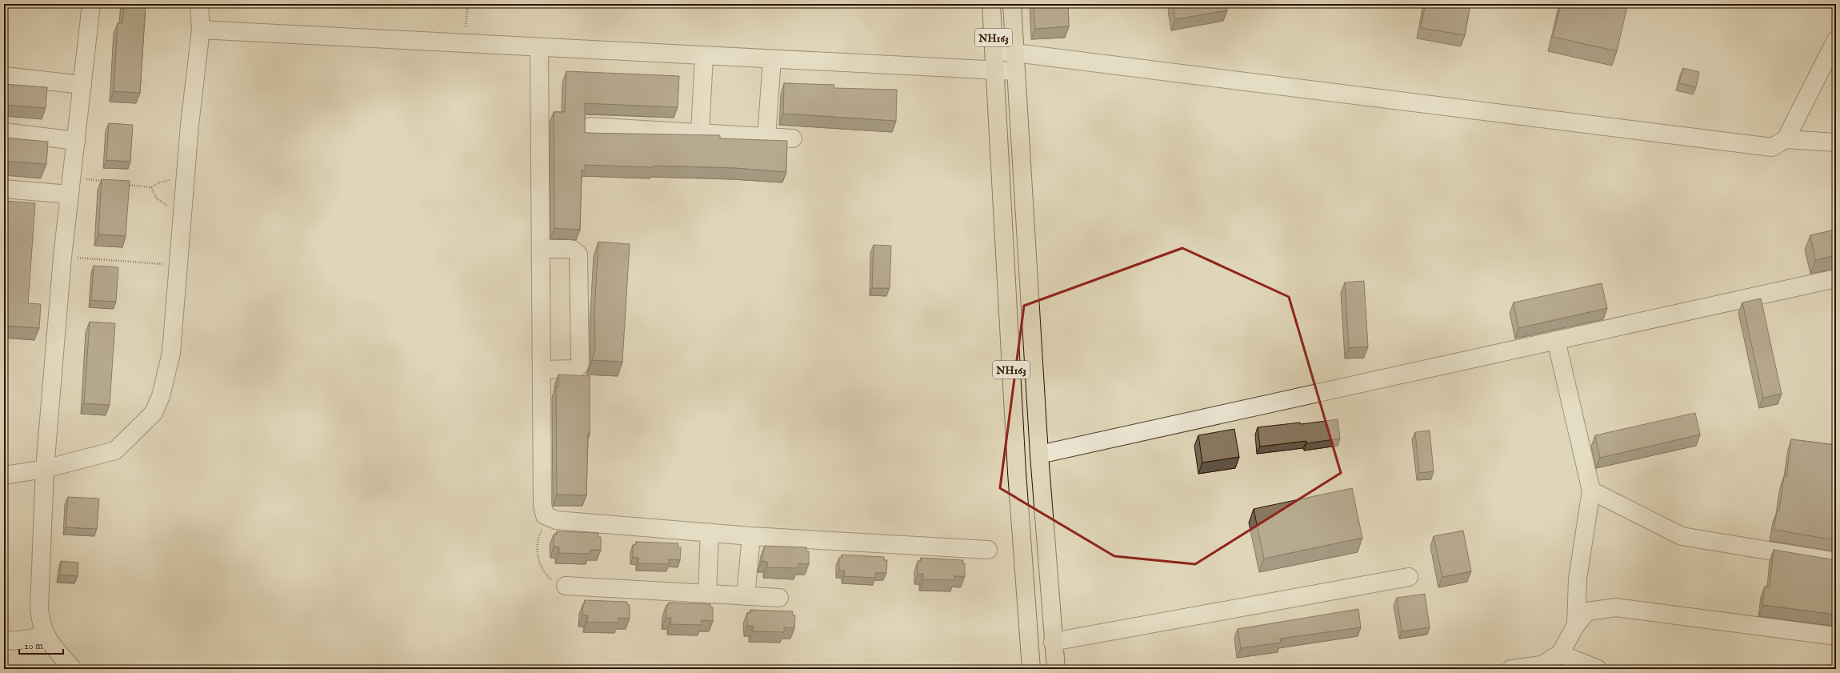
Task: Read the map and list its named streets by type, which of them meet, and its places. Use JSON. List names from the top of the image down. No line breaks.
{"streets":{"highway":["NH163"]},"scale_bar":"20 m"}
